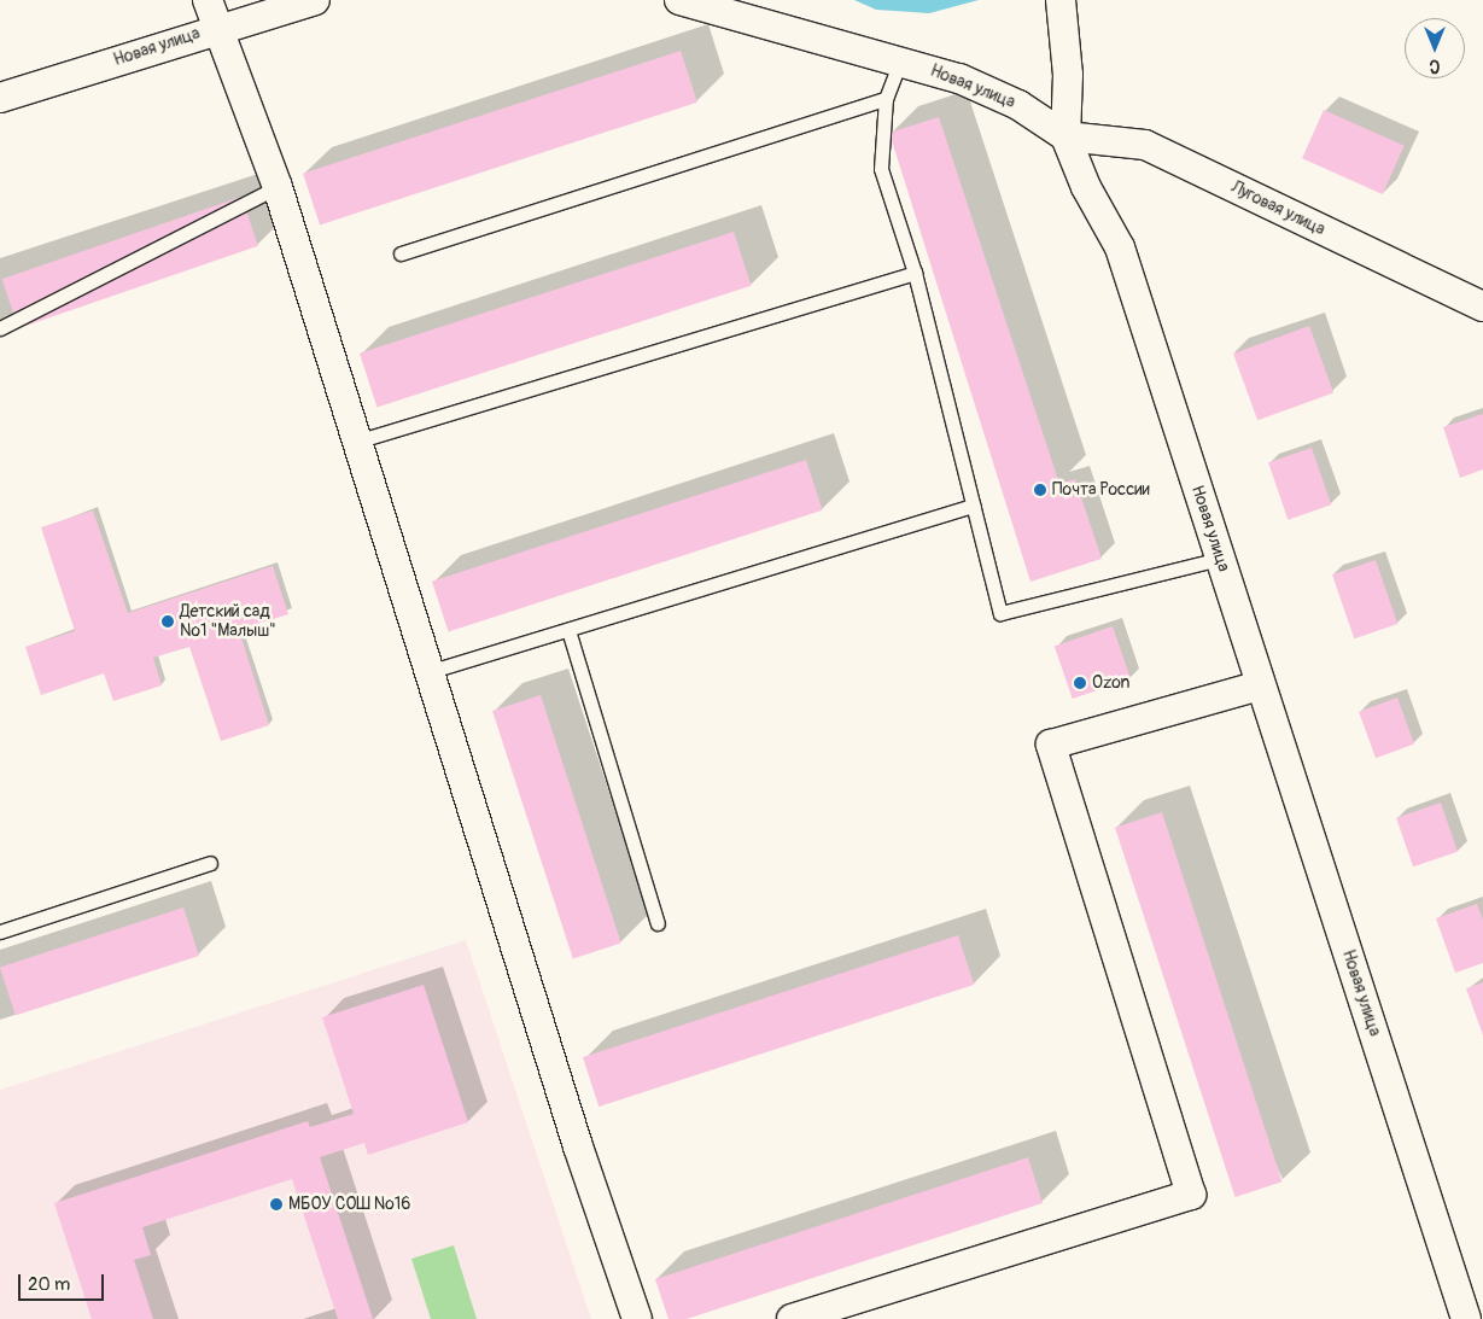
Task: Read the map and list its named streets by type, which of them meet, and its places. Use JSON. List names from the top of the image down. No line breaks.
{"streets":{"street":["Новая улица","Луговая улица"]},"crossings":[["Новая улица","Луговая улица"]],"places":["Почта России","Детский сад №1 \"Малыш\"","Ozon","МБОУ СОШ №16"],"scale_bar":"20 m","north":"bottom"}
